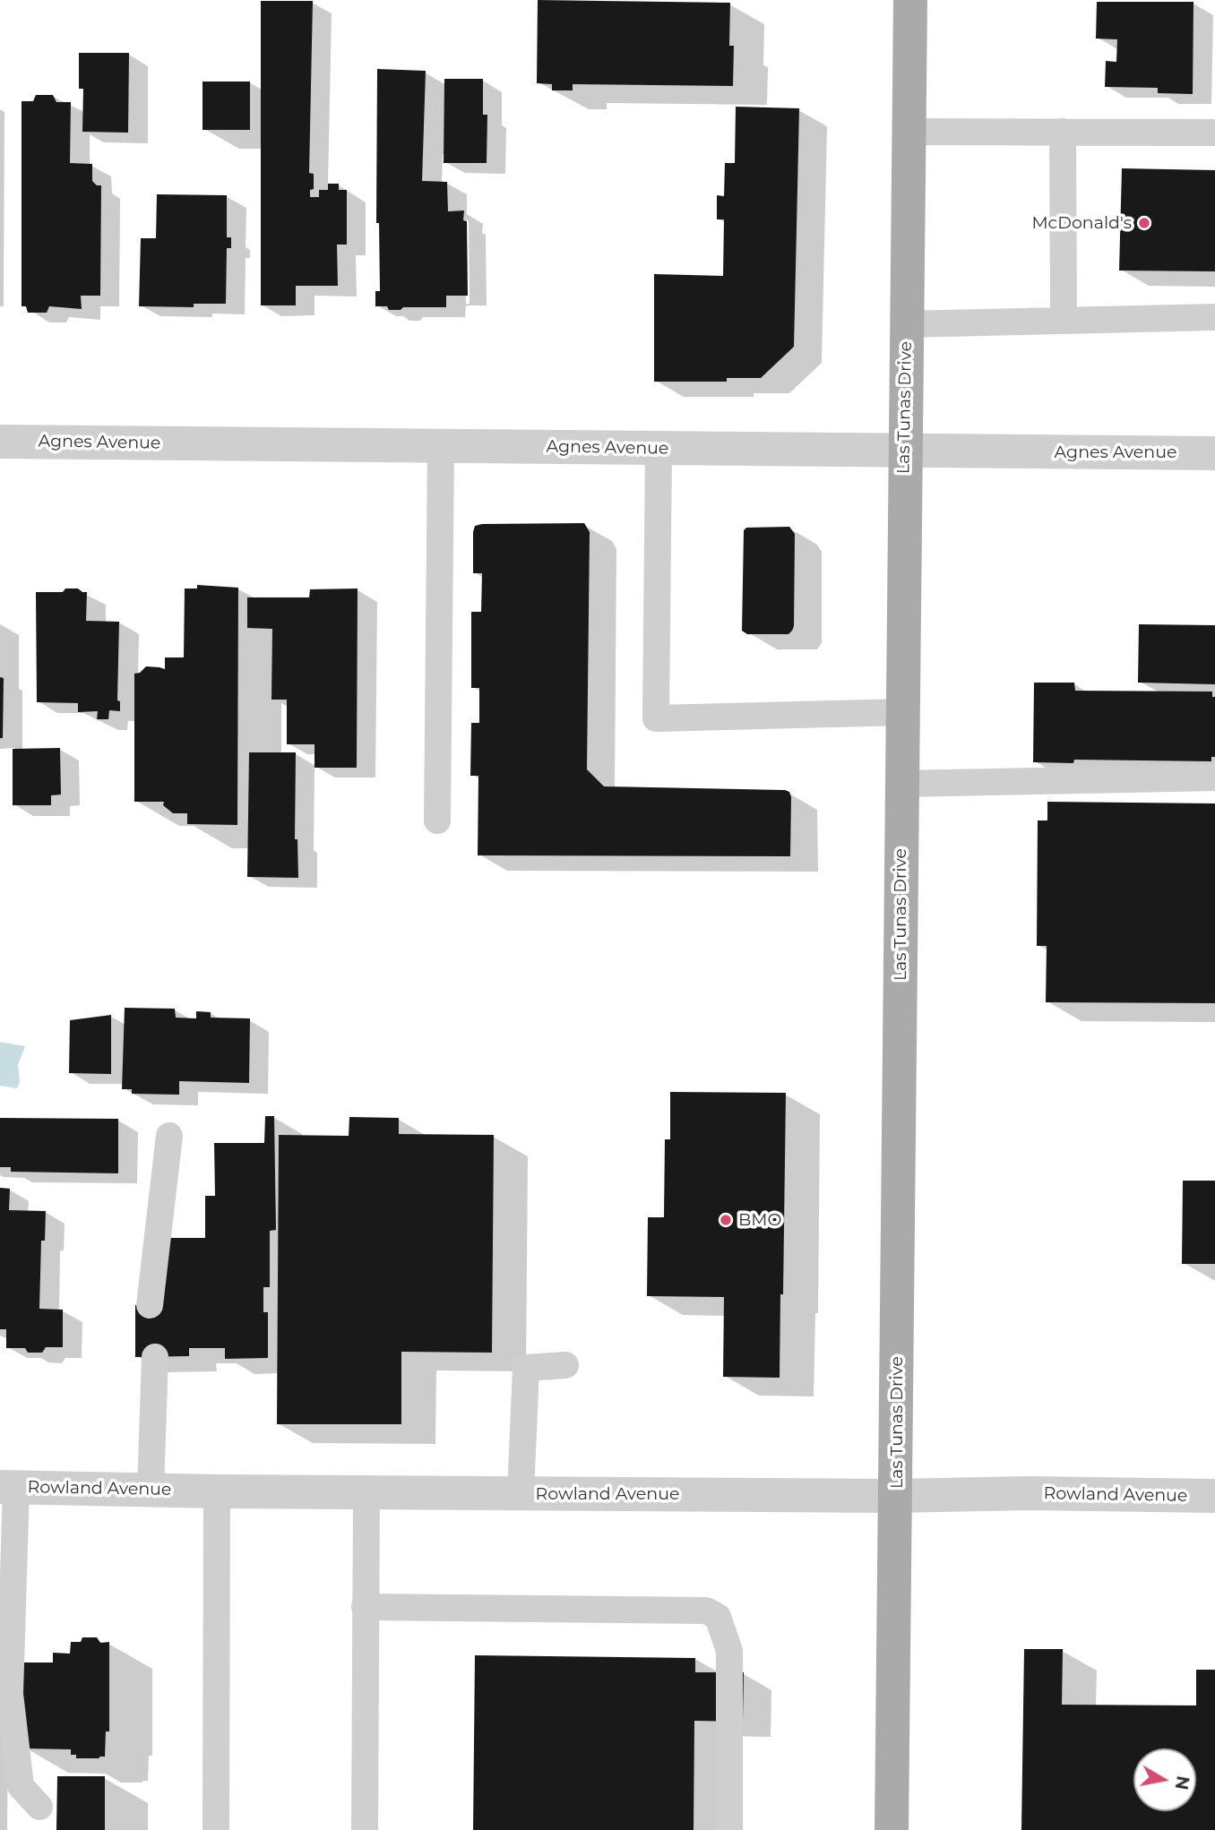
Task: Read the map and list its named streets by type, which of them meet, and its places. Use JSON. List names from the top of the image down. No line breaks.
{"streets":{"main road":["Las Tunas Drive"],"street":["Agnes Avenue","Rowland Avenue"]},"crossings":[["Las Tunas Drive","Agnes Avenue"],["Las Tunas Drive","Rowland Avenue"]],"places":["McDonald's","BMO"],"north":"right"}
